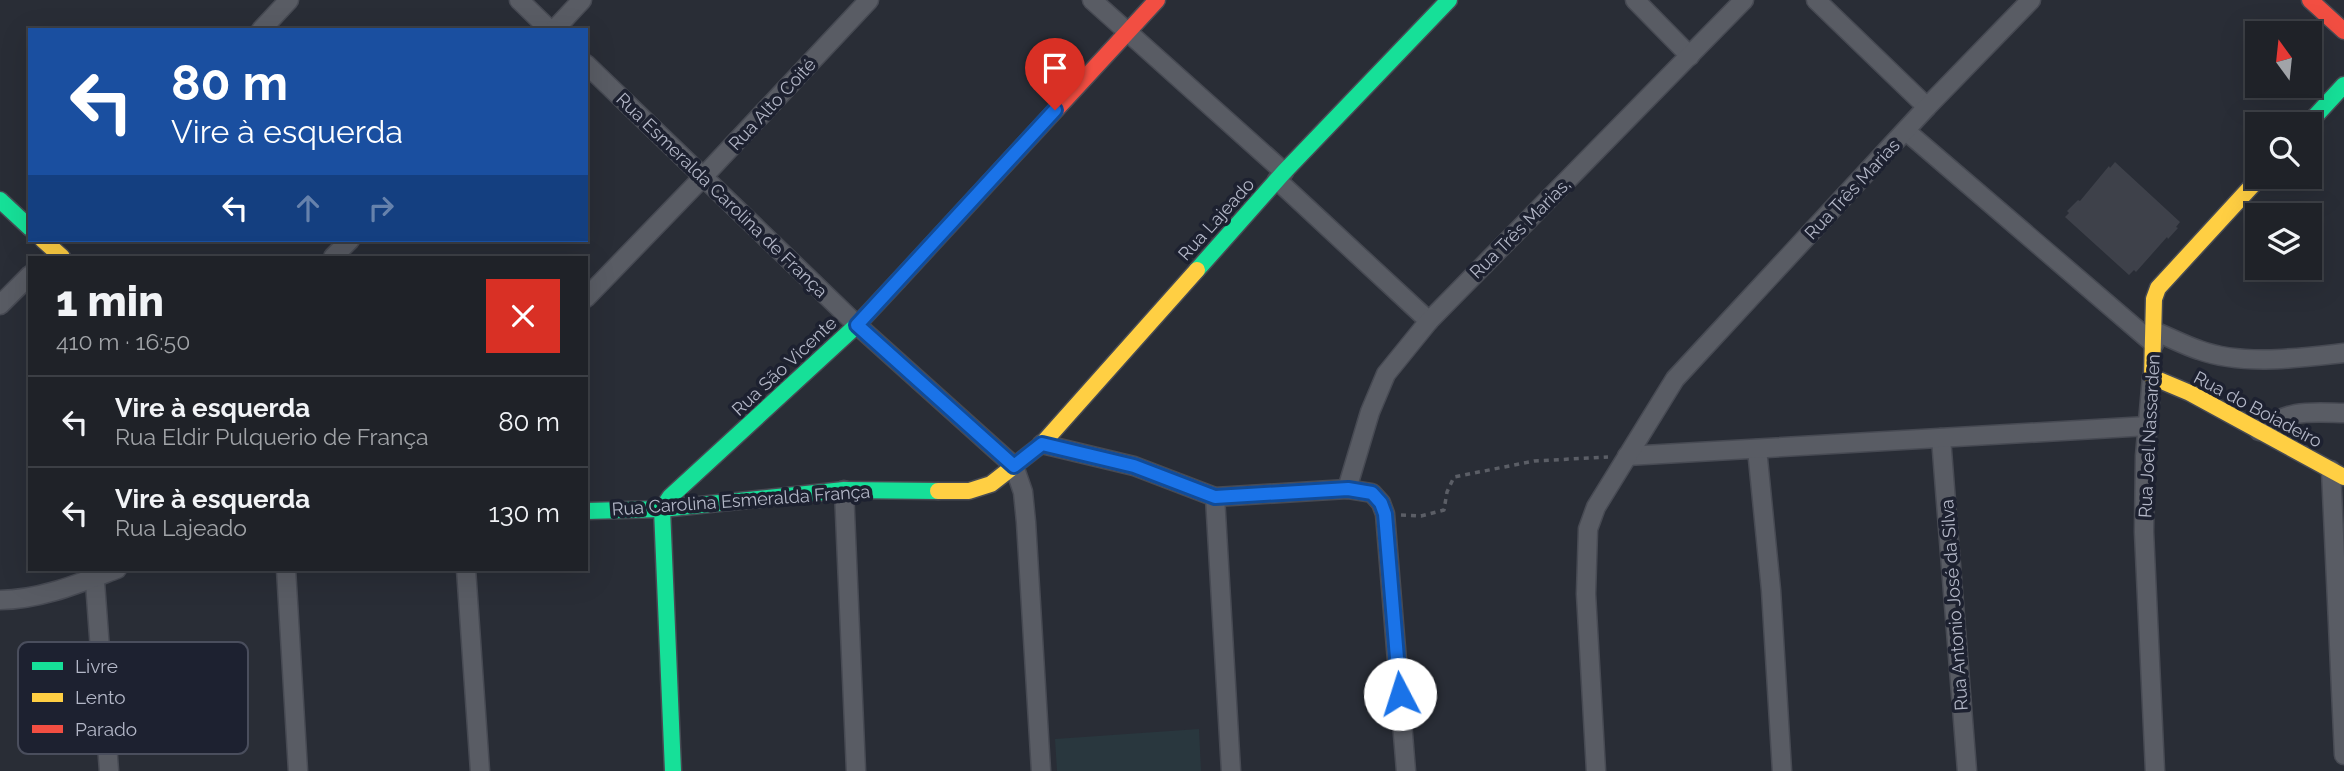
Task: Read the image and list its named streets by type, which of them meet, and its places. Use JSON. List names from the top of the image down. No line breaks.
{"streets":{"street":["Rua Alto Coité","Rua Três Marias","Rua Esmeralda Carolina de França","Rua Lajeado","Rua Três Marias,","Rua São Vicente","Rua do Boiadeiro","Rua Joel Nassarden","Rua Carolina Esmeralda França","Rua Antonio José da Silva"]},"crossings":[["Rua Alto Coité","Rua Esmeralda Carolina de França"],["Rua Três Marias","Rua Joel Nassarden"],["Rua Esmeralda Carolina de França","Rua Lajeado"],["Rua Esmeralda Carolina de França","Rua São Vicente"],["Rua Esmeralda Carolina de França","Rua Carolina Esmeralda França"],["Rua Lajeado","Rua Carolina Esmeralda França"],["Rua São Vicente","Rua Carolina Esmeralda França"],["Rua do Boiadeiro","Rua Joel Nassarden"]],"legend":["Livre","Lento","Parado"],"north":"top","page":{"turn":["80 m","Vire à esquerda"],"heading":["1 min","410 m · 16:50"],"list":[{"name":"Vire à esquerda","note":"Rua Eldir Pulquerio de França","value":"80 m"},{"name":"Vire à esquerda","note":"Rua Lajeado","value":"130 m"}]}}
